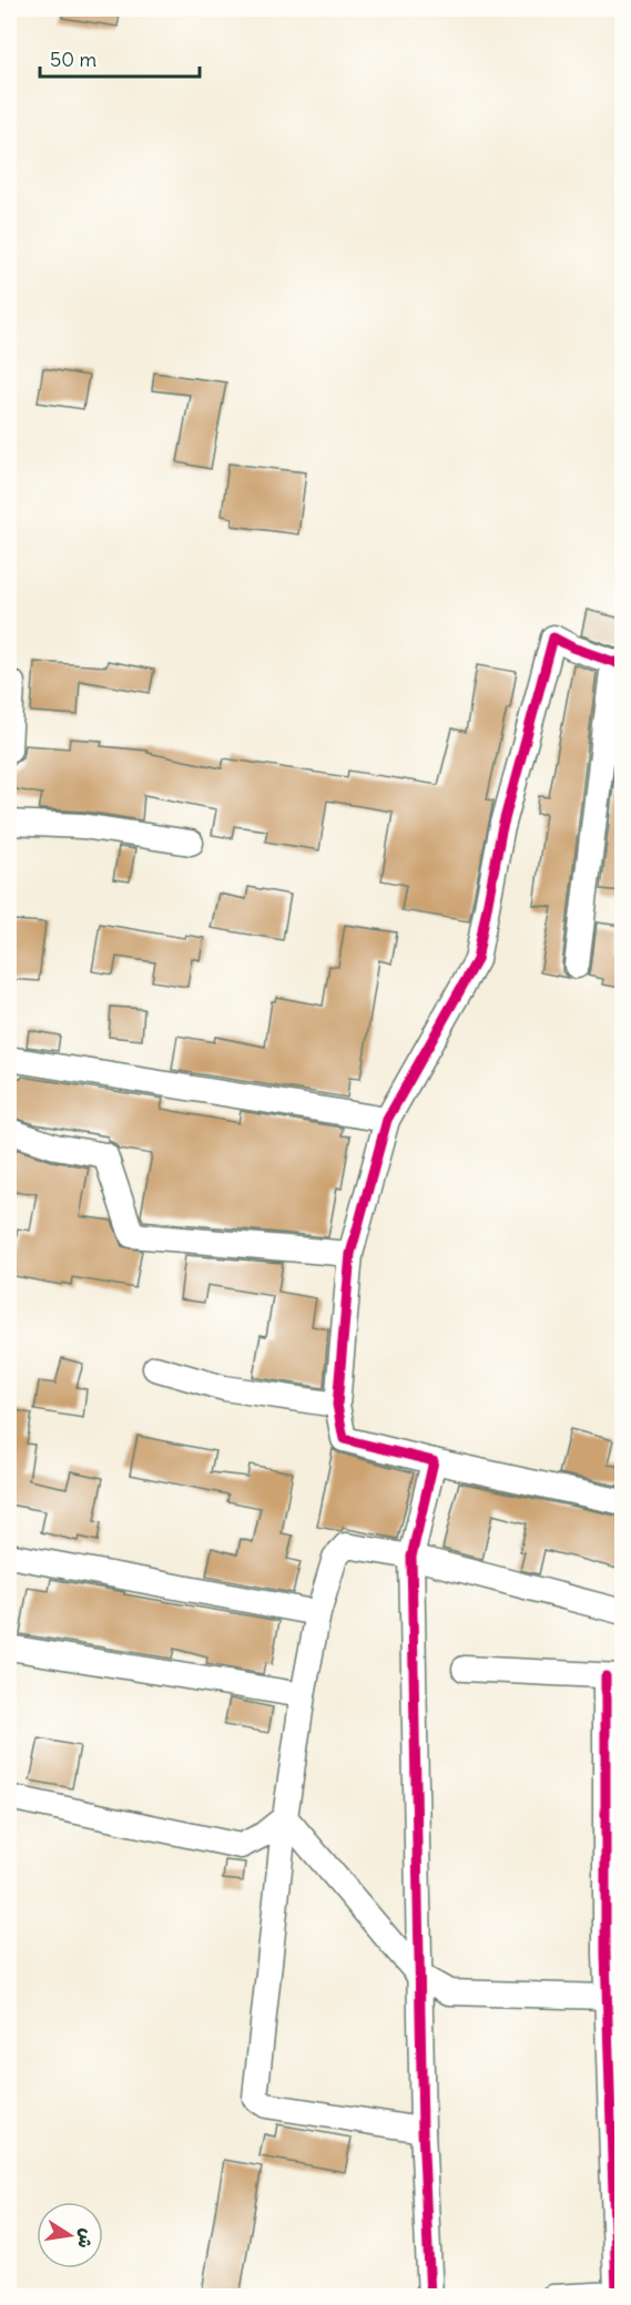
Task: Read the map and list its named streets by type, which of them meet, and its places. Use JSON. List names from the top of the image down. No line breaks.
{"scale_bar":"50 m","north":"right"}
